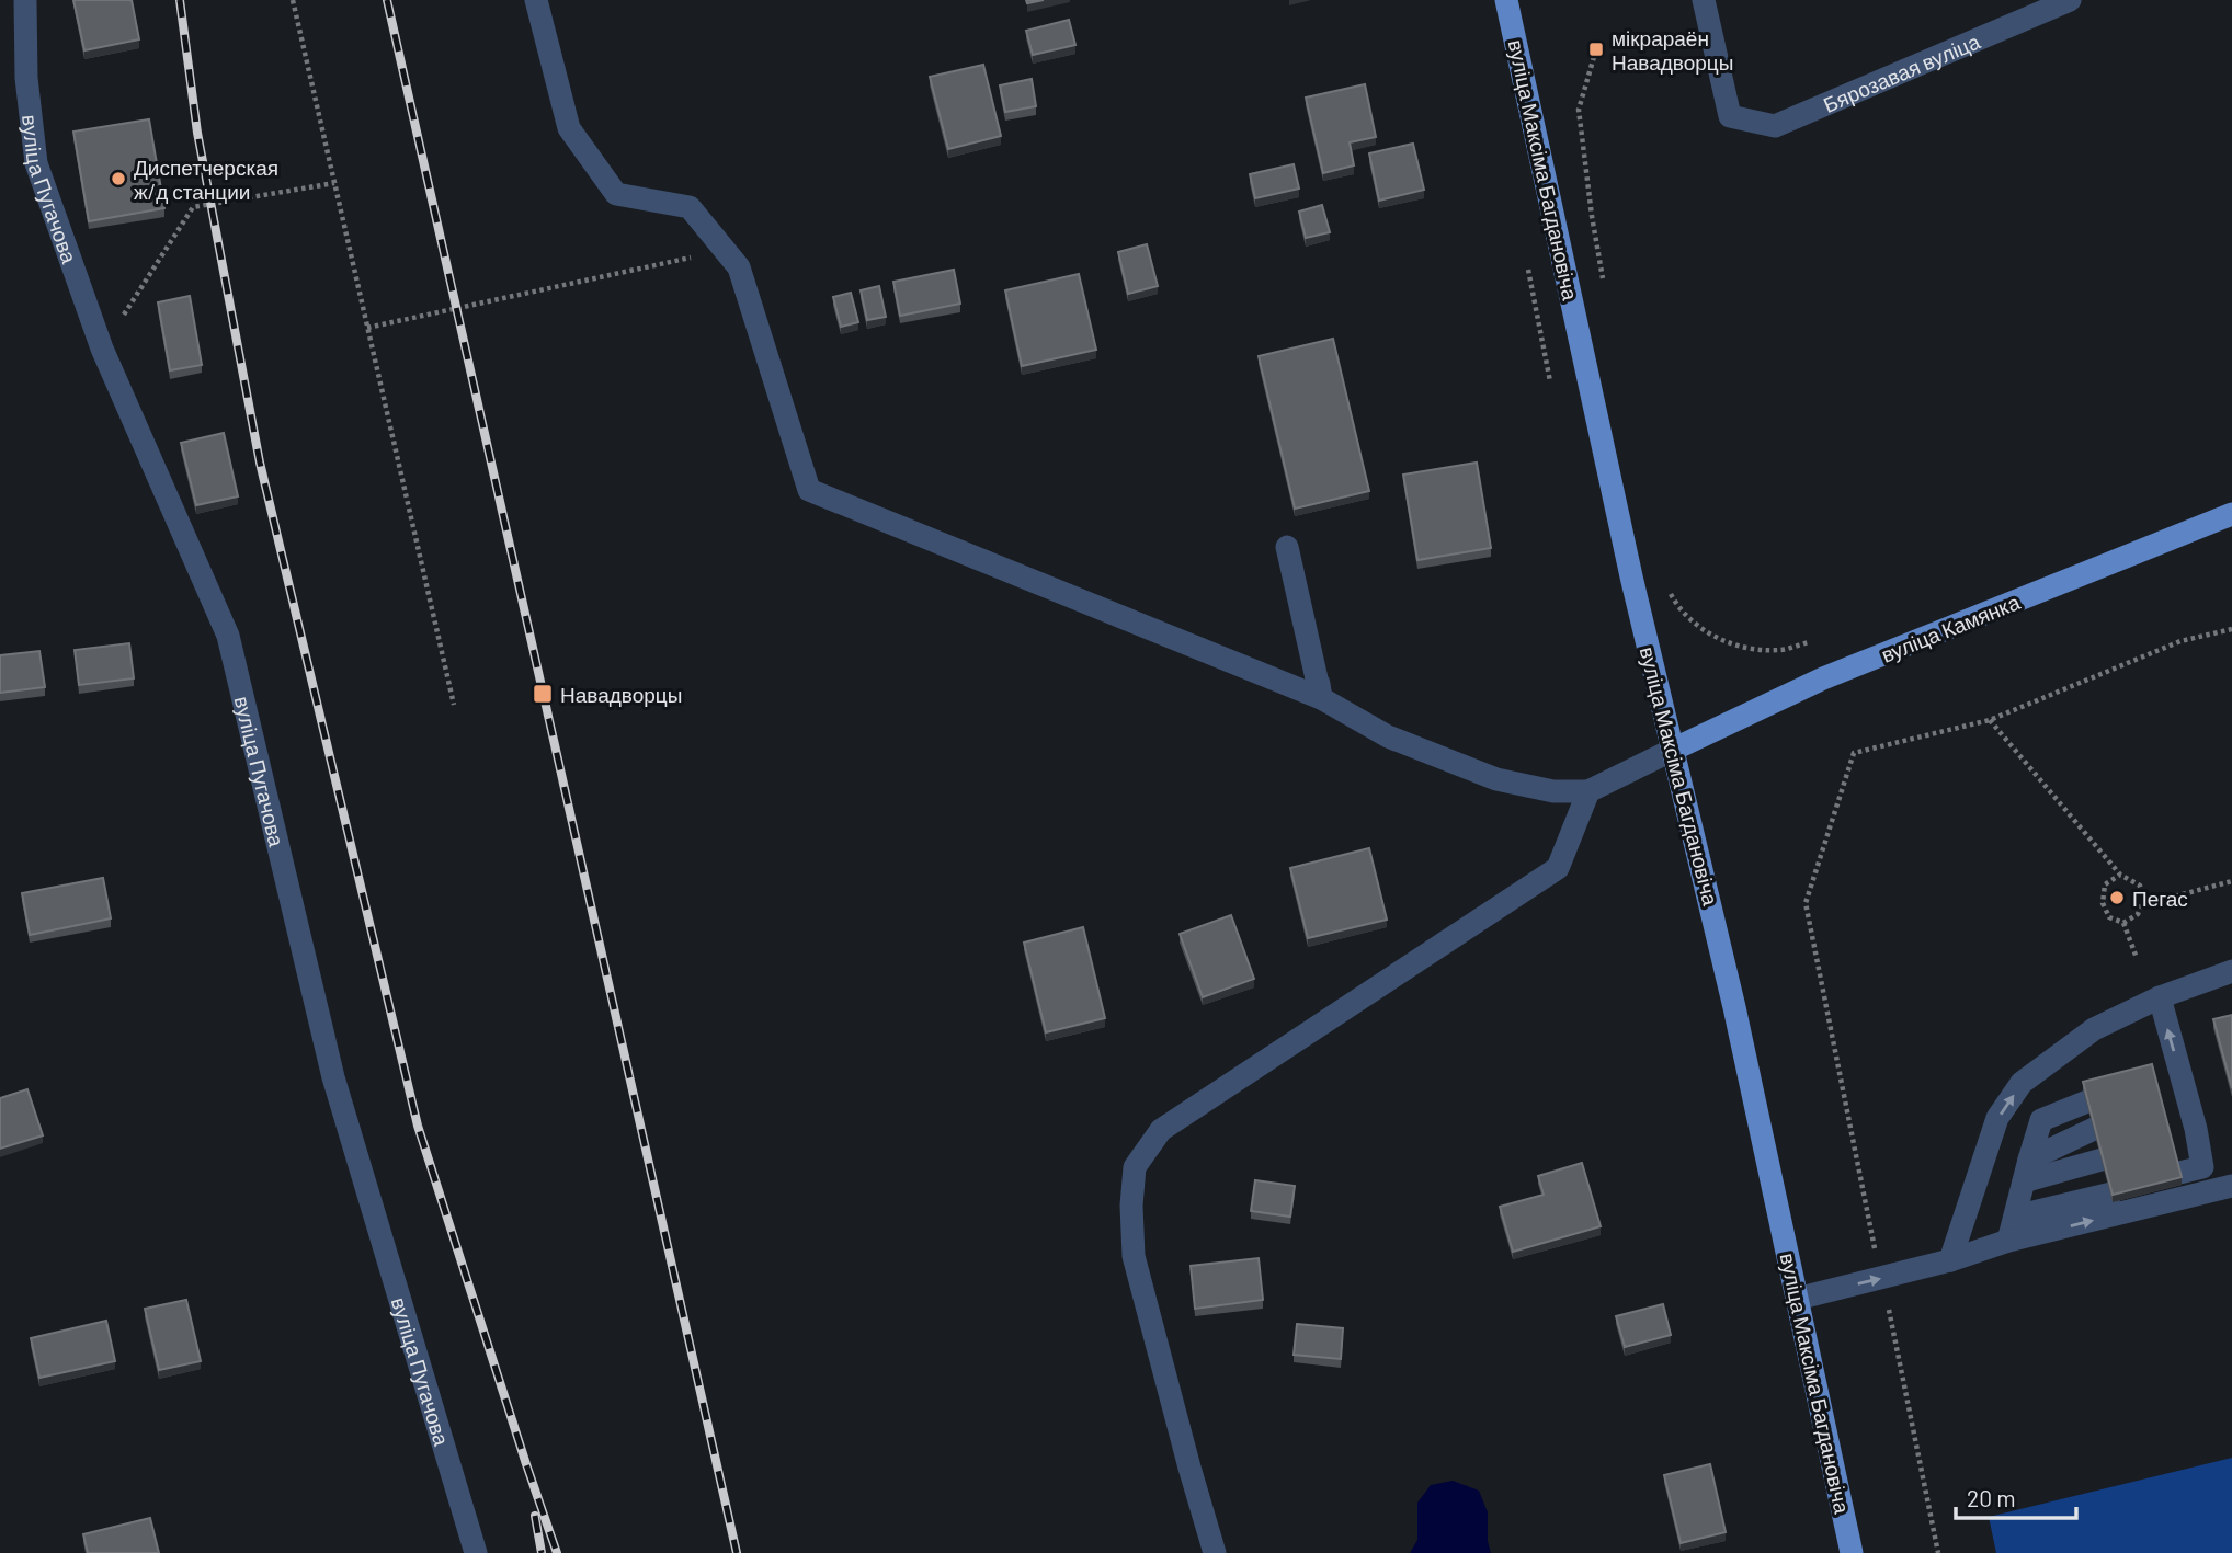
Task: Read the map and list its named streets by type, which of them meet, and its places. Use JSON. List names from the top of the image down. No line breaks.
{"streets":{"main road":["вуліца Максіма Багдановіча","вуліца Камянка"],"street":["Бярозавая вуліца","вуліца Пугачова"]},"crossings":[["вуліца Максіма Багдановіча","вуліца Камянка"]],"places":{"transit":["мікрараён Навадворцы","Навадворцы"],"other":["Диспетчерская ж/д станции","Пегас"]},"scale_bar":"20 m"}
